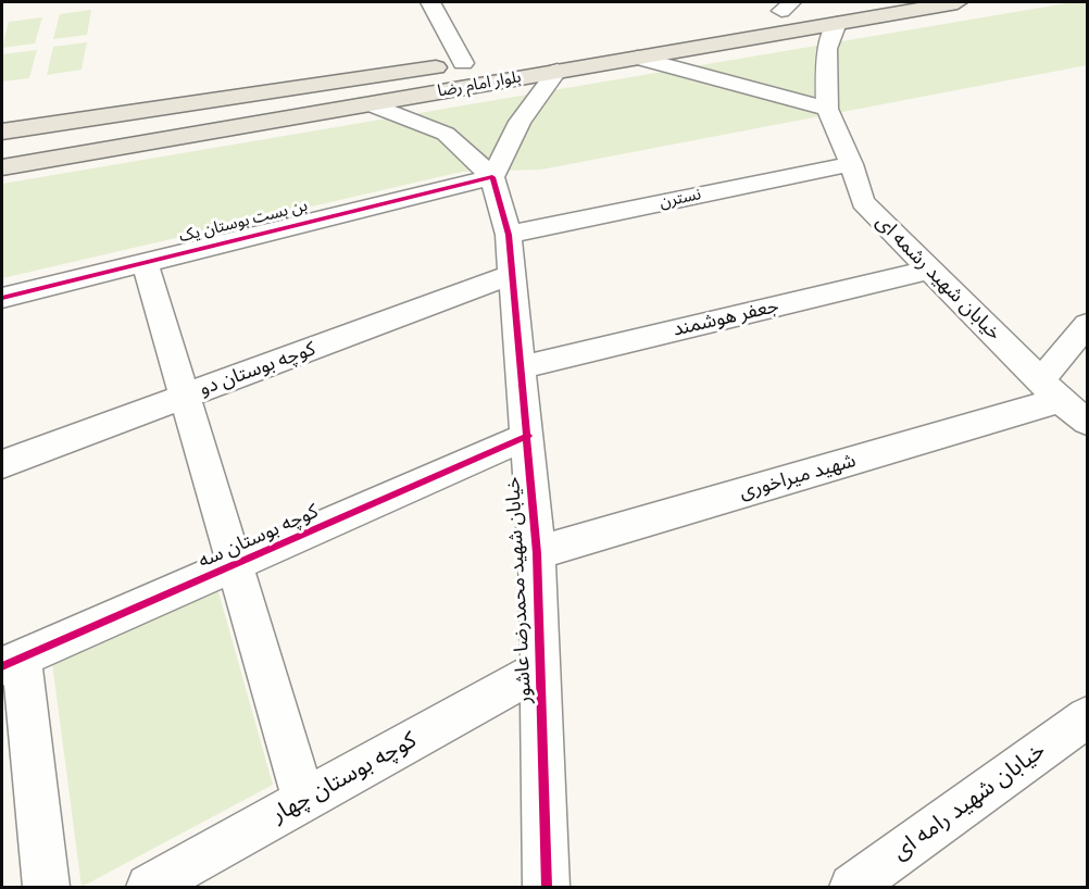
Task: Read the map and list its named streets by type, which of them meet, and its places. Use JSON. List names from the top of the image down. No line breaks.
{"streets":{"main road":["بلوار امام رضا"],"street":["نسترن","بن بست بوستان یک","خیابان شهید رشمه ای","جعفر هوشمند","کوچه بوستان دو","شهید میراخوری","کوچه بوستان سه","خیابان شهید محمدرضا عاشور","کوچه بوستان چهار","خیابان شهید رامه ای"]},"crossings":[["نسترن","خیابان شهید رشمه ای"],["نسترن","خیابان شهید محمدرضا عاشور"],["بن بست بوستان یک","خیابان شهید محمدرضا عاشور"],["خیابان شهید رشمه ای","جعفر هوشمند"],["خیابان شهید رشمه ای","شهید میراخوری"],["جعفر هوشمند","خیابان شهید محمدرضا عاشور"],["کوچه بوستان دو","خیابان شهید محمدرضا عاشور"],["شهید میراخوری","خیابان شهید محمدرضا عاشور"],["کوچه بوستان سه","خیابان شهید محمدرضا عاشور"],["خیابان شهید محمدرضا عاشور","کوچه بوستان چهار"]]}
